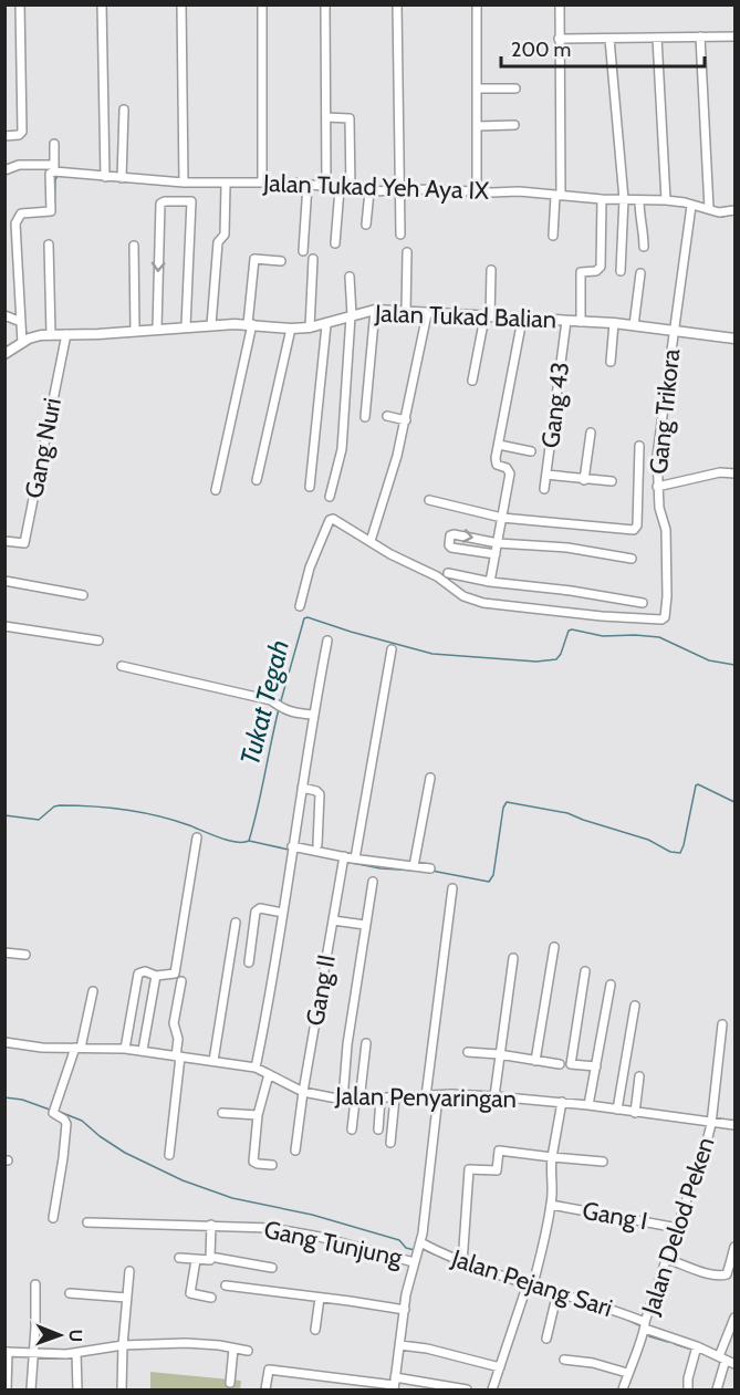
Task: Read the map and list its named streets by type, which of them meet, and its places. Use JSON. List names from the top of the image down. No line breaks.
{"streets":{"street":["Jalan Tukad Yeh Aya IX","Jalan Tukad Balian","Gang 43","Gang Trikora","Gang Nuri","Gang II","Jalan Penyaringan","Gang I","Jalan Delod Peken","Gang Tunjung","Jalan Pejang Sari"]},"crossings":[["Jalan Tukad Yeh Aya IX","Gang Trikora"],["Jalan Tukad Balian","Gang 43"],["Jalan Tukad Balian","Gang Trikora"],["Jalan Tukad Balian","Gang Nuri"],["Gang II","Jalan Penyaringan"],["Jalan Penyaringan","Jalan Delod Peken"],["Gang I","Jalan Delod Peken"],["Jalan Delod Peken","Jalan Pejang Sari"]],"water":["Tukat Tegah"],"scale_bar":"200 m","north":"right"}
